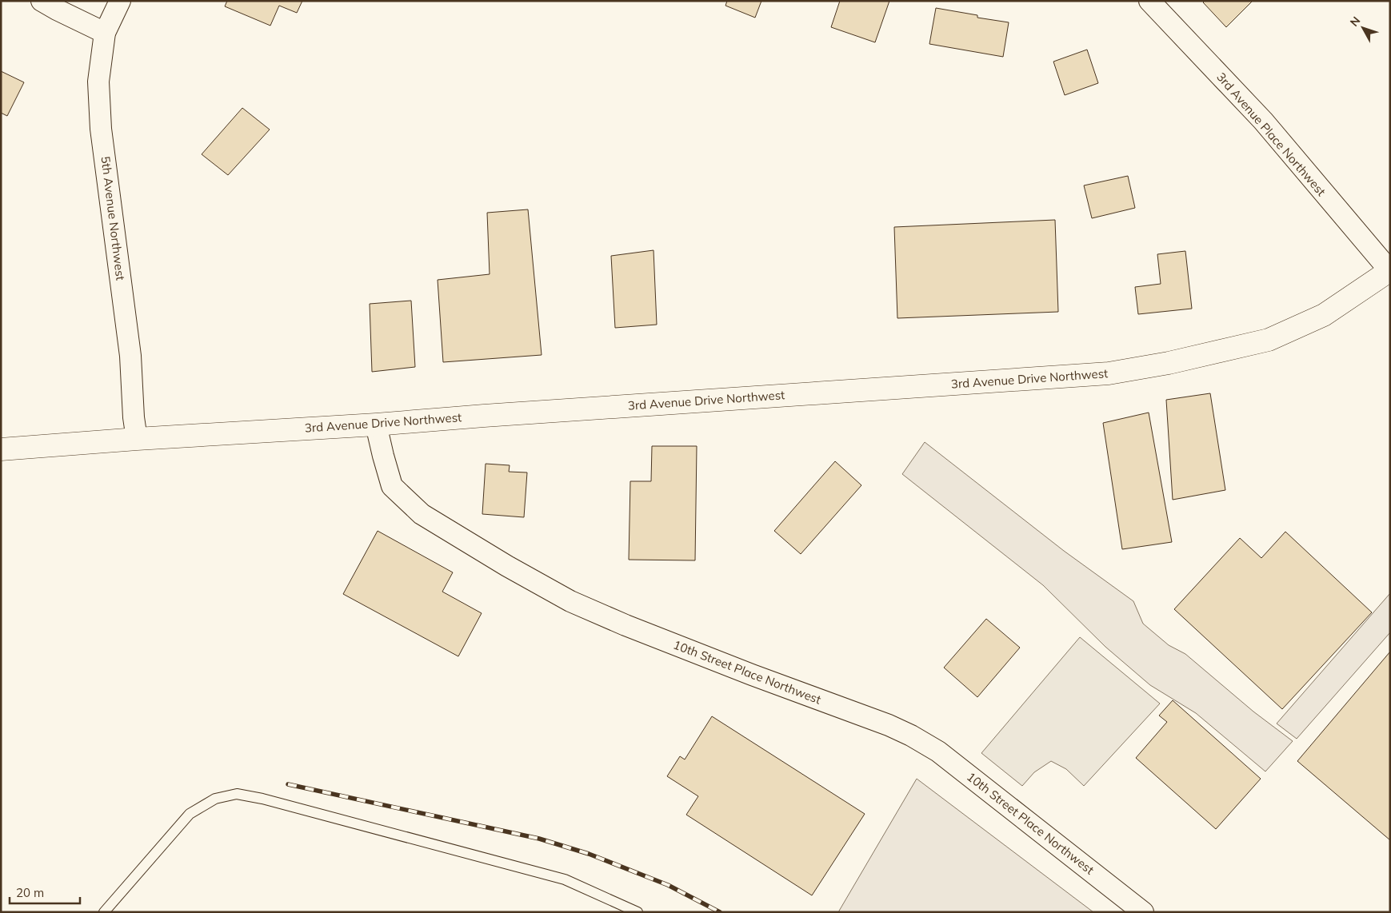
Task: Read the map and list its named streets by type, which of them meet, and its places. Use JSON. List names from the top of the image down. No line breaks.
{"streets":{"main road":["3rd Avenue Drive Northwest"],"street":["3rd Avenue Place Northwest","5th Avenue Northwest","10th Street Place Northwest"]},"crossings":[["3rd Avenue Place Northwest","3rd Avenue Drive Northwest"],["5th Avenue Northwest","3rd Avenue Drive Northwest"],["3rd Avenue Drive Northwest","10th Street Place Northwest"]],"scale_bar":"20 m","north":"top left"}
